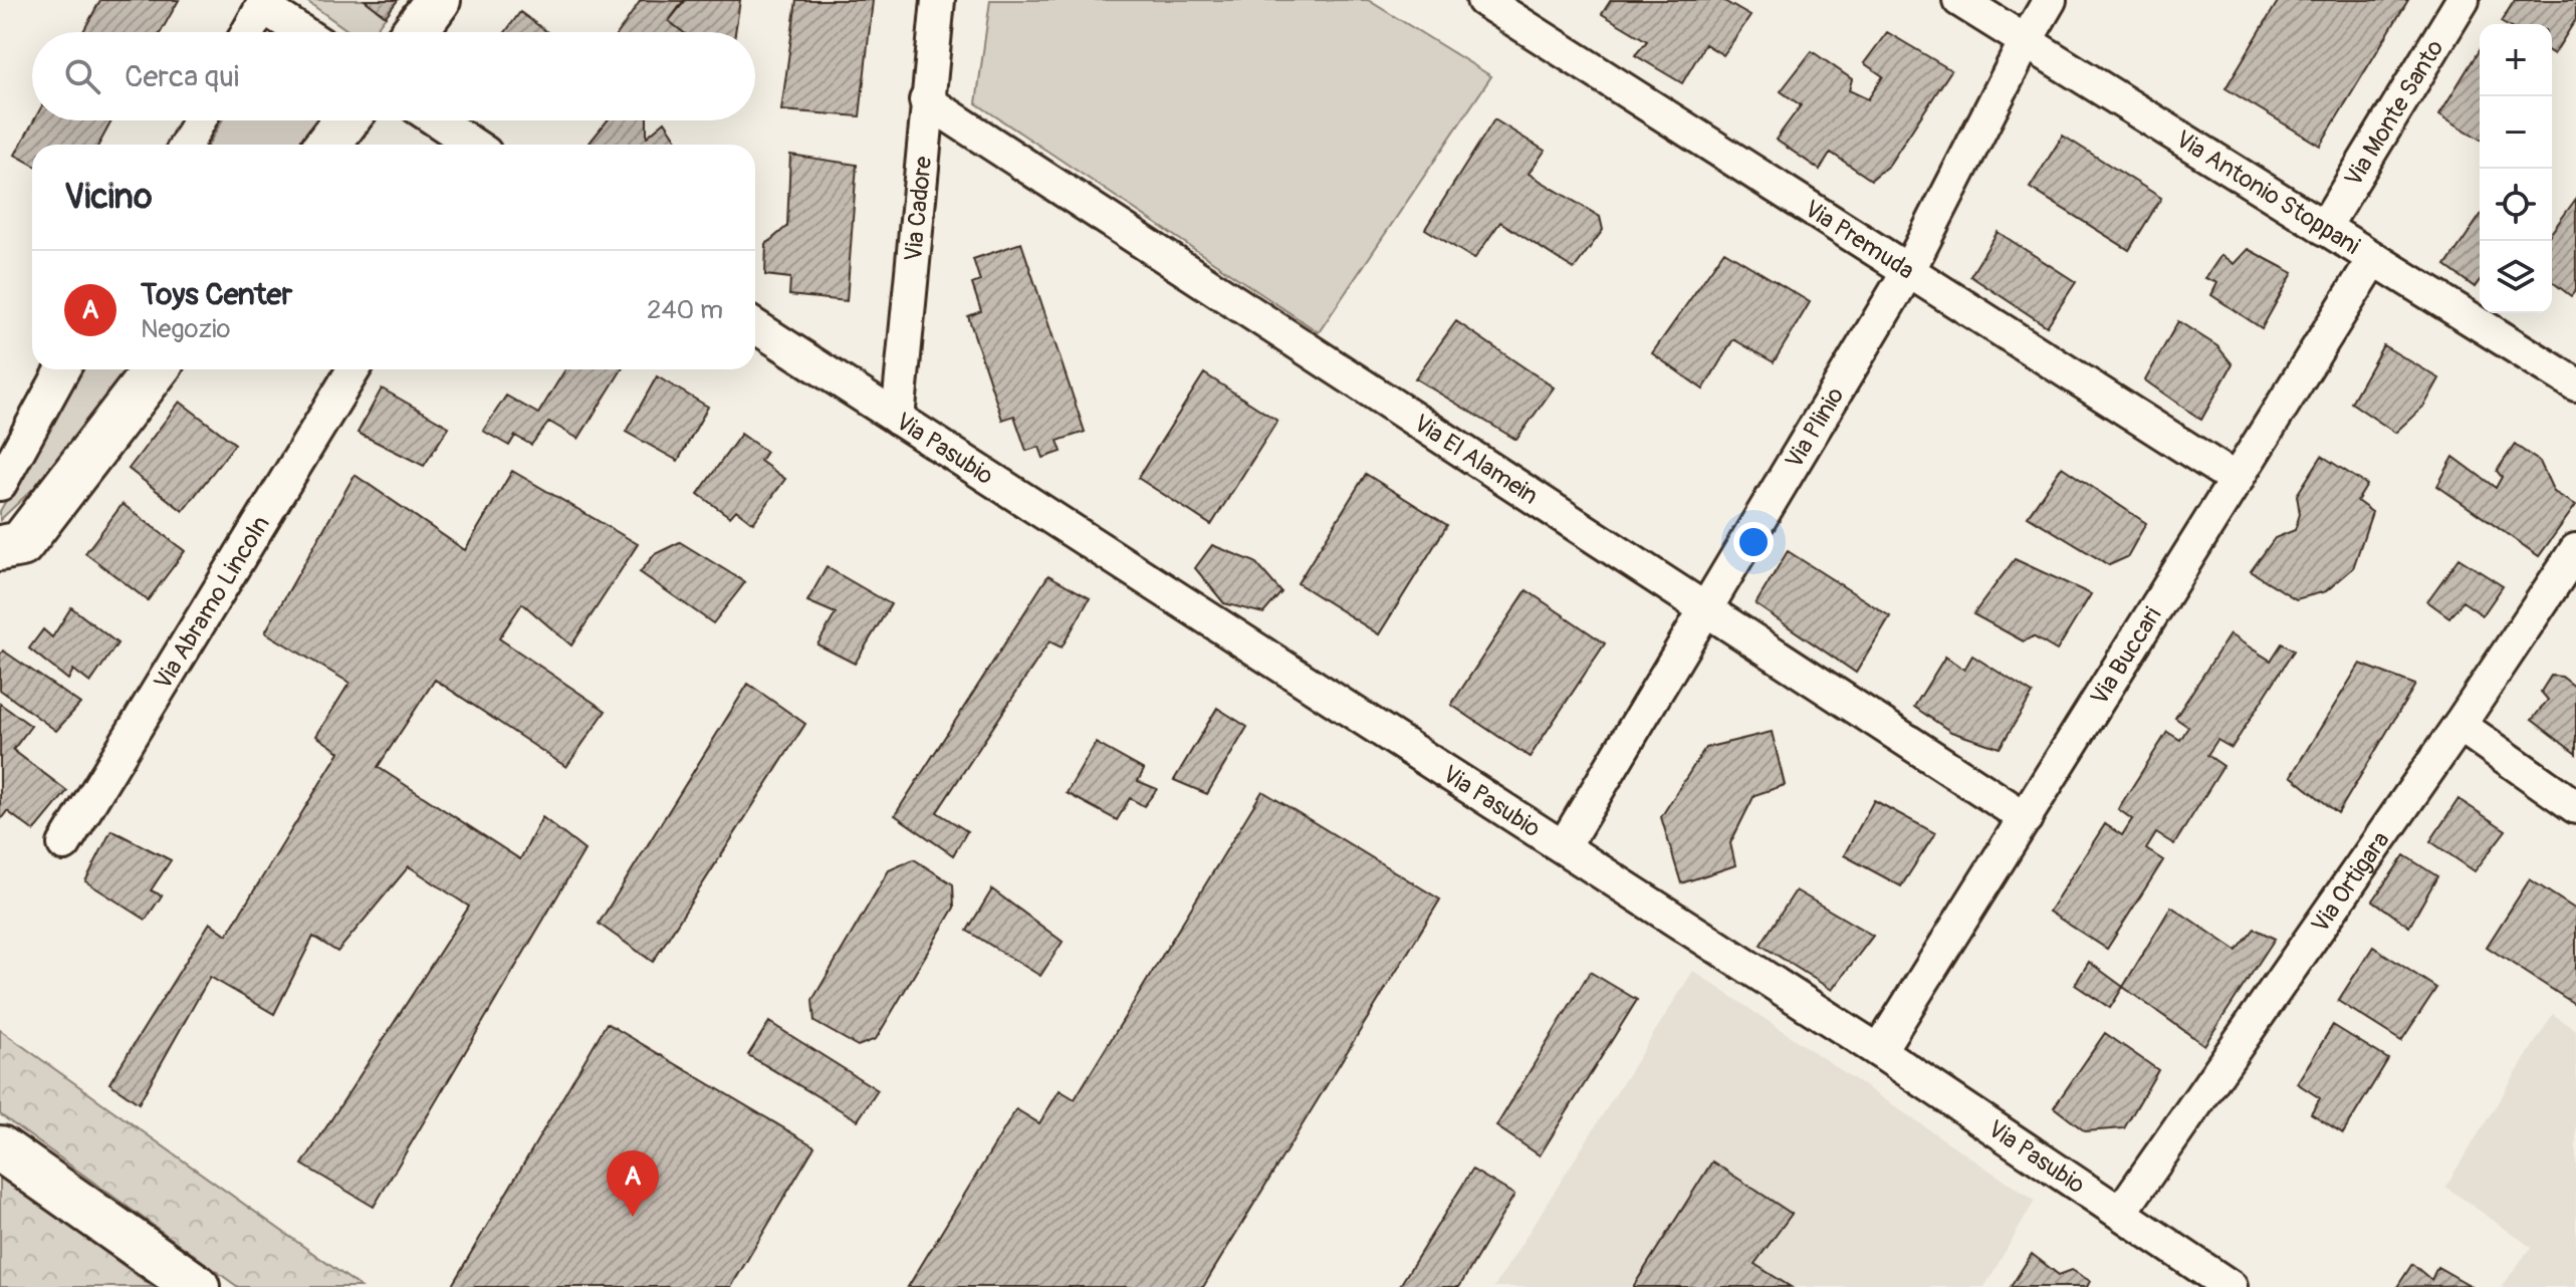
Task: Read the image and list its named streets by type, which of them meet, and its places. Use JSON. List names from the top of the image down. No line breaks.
{"streets":{"street":["Via Monte Santo","Via Antonio Stoppani","Via Cadore","Via Premuda","Via Plinio","Via Pasubio","Via El Alamein","Via Abramo Lincoln","Via Buccari","Via Ortigara"]},"crossings":[["Via Monte Santo","Via Antonio Stoppani"],["Via Antonio Stoppani","Via Plinio"],["Via Antonio Stoppani","Via Buccari"],["Via Cadore","Via Pasubio"],["Via Cadore","Via El Alamein"],["Via Premuda","Via Plinio"],["Via Premuda","Via Buccari"],["Via Plinio","Via Pasubio"],["Via Plinio","Via El Alamein"],["Via Pasubio","Via Buccari"],["Via Pasubio","Via Ortigara"],["Via El Alamein","Via Buccari"]],"page":{"map_buttons":["+","−"],"search":"Cerca qui","heading":"Vicino","list":[{"mark":"A","name":"Toys Center","note":"Negozio","value":"240 m"}],"pins":"A"}}
